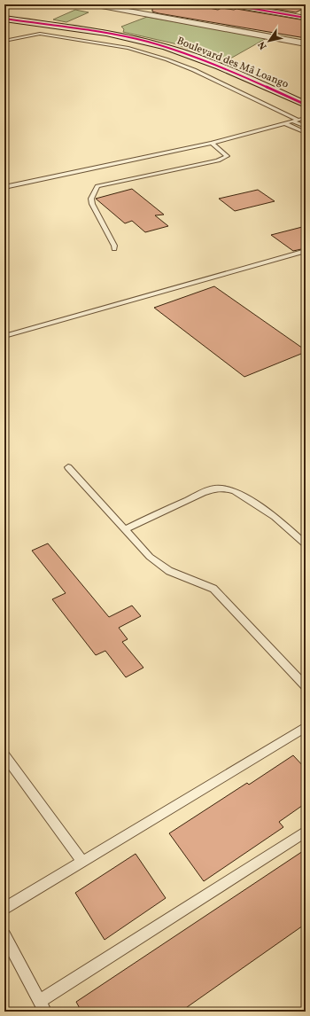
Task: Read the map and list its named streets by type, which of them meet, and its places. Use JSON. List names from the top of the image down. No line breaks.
{"streets":{"street":["Boulevard des Mâ Loango"]},"north":"bottom left"}
